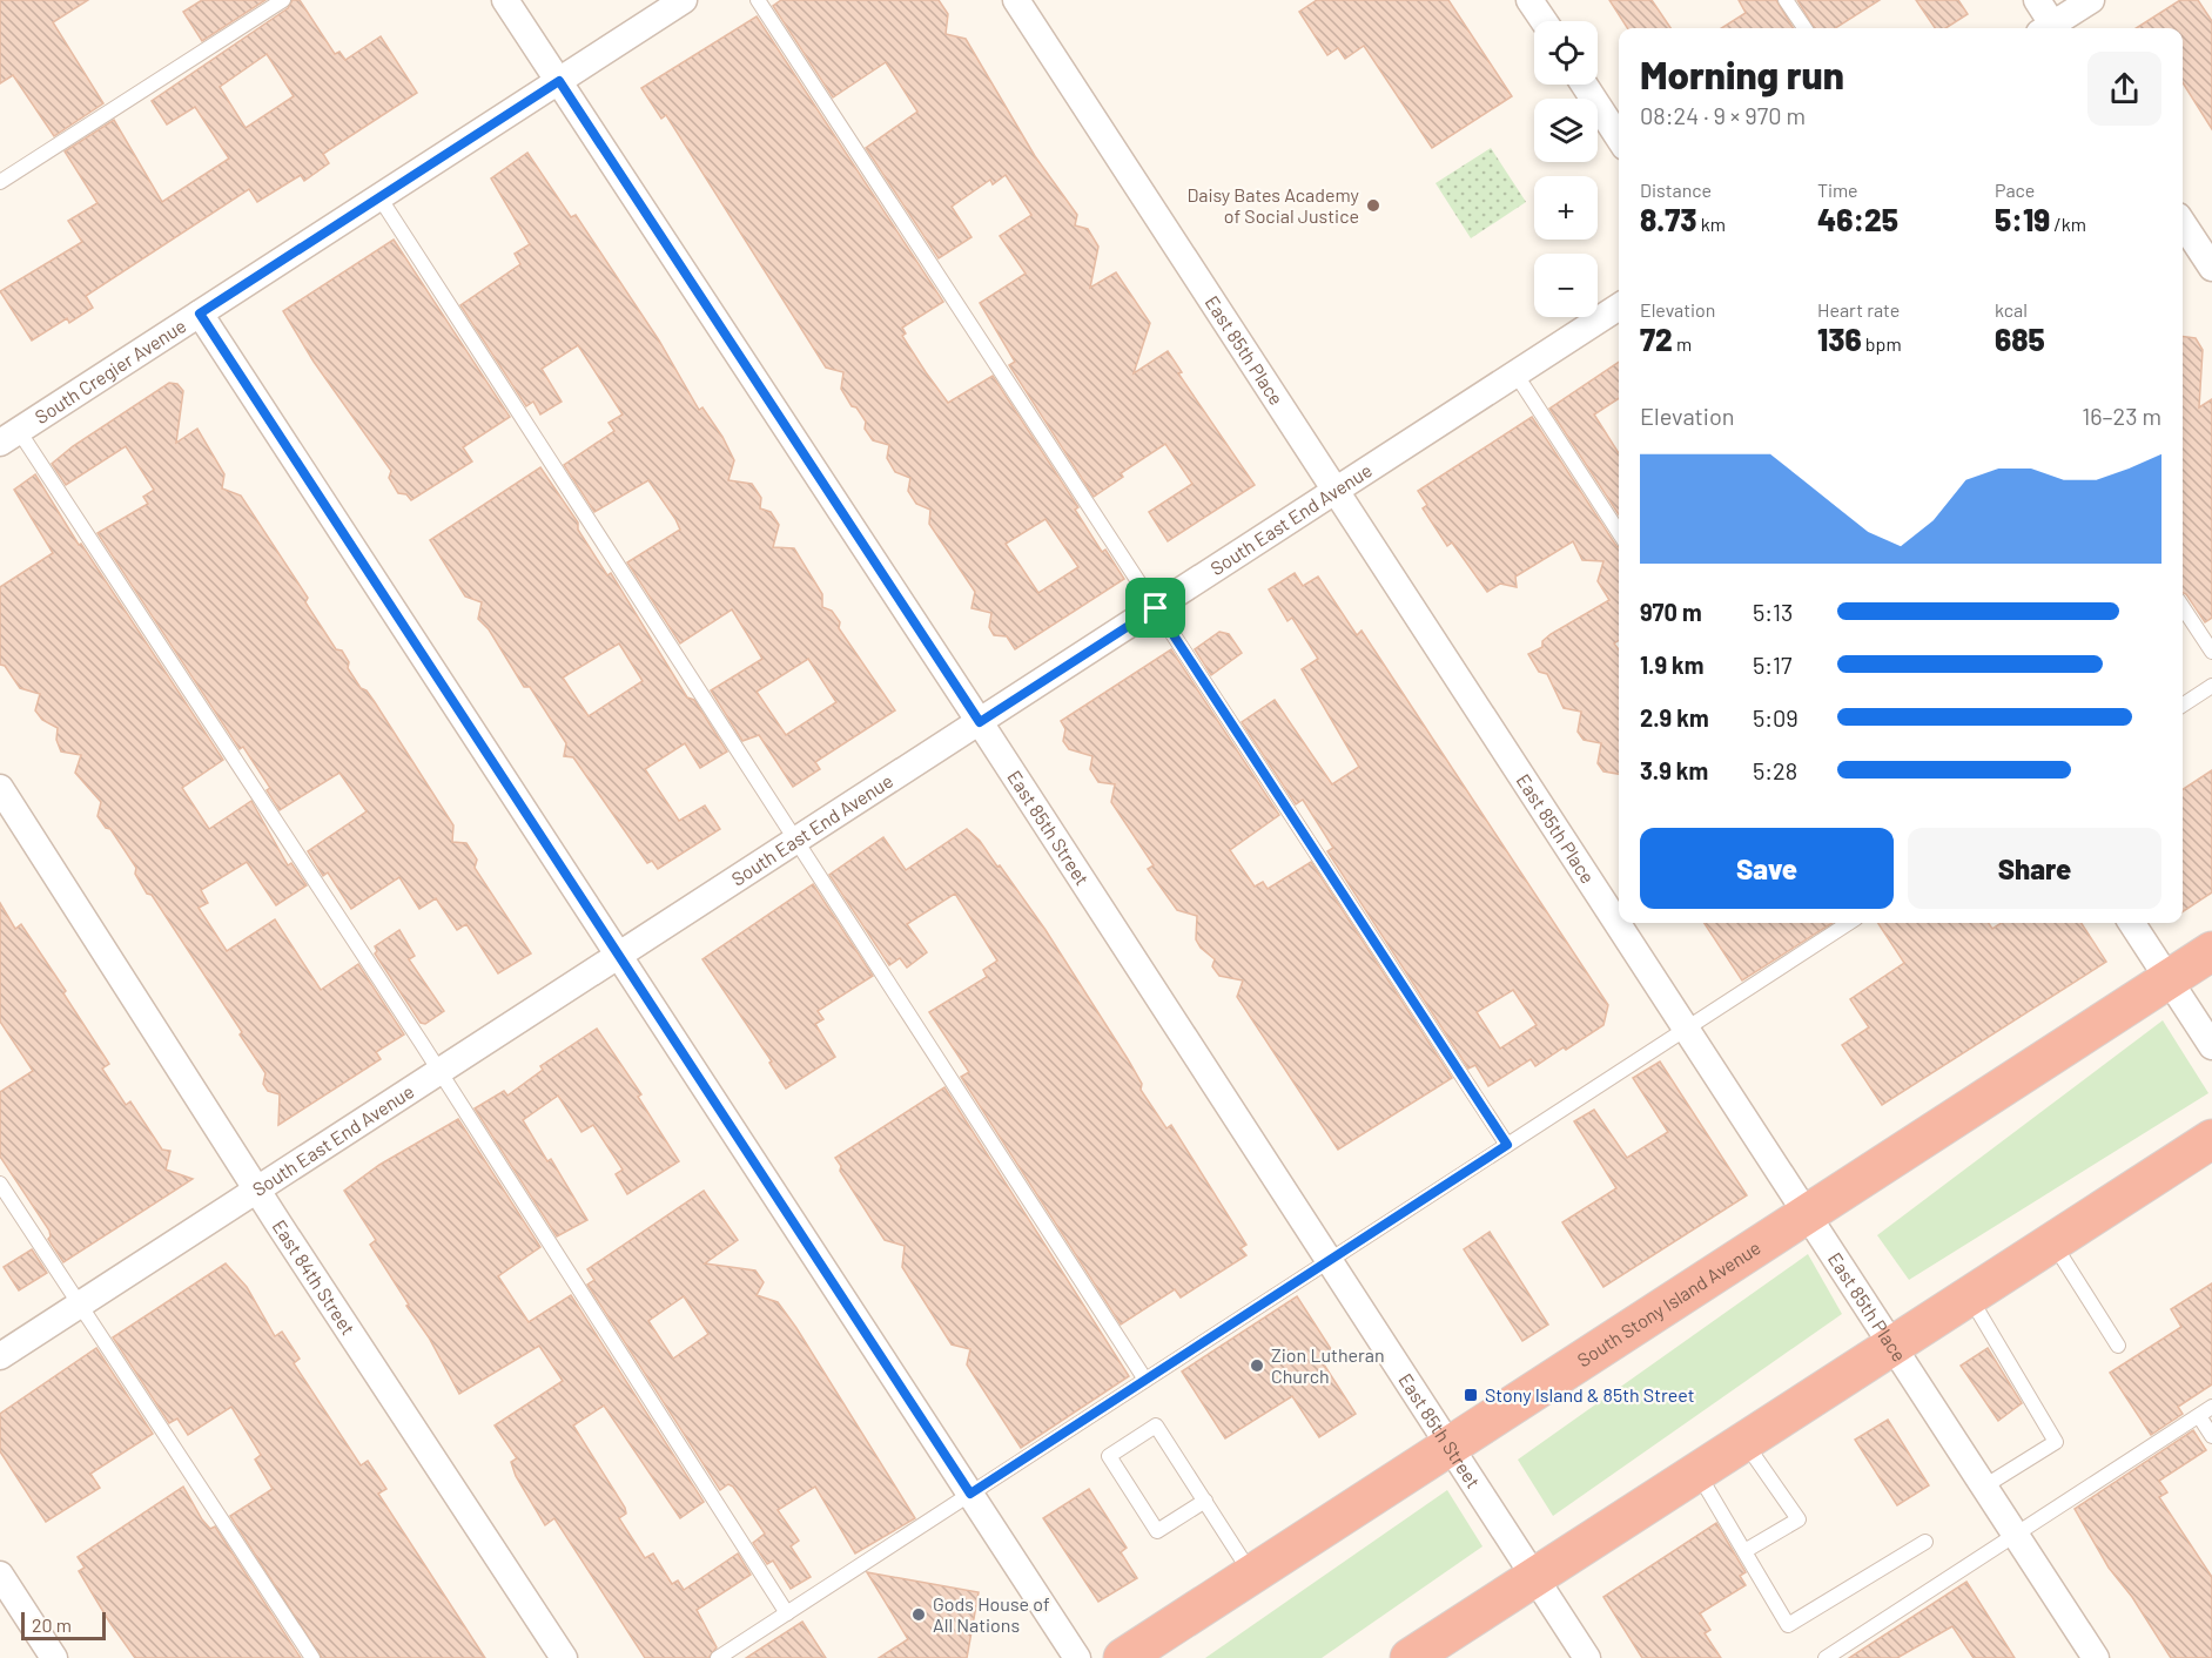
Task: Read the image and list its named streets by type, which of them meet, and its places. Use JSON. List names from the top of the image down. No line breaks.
{"streets":{"highway":["South Stony Island Avenue"],"street":["East 85th Place","South Cregier Avenue","South East End Avenue","East 85th Street","East 84th Street"]},"crossings":[["East 85th Place","South East End Avenue"],["East 85th Place","South Stony Island Avenue"],["South Cregier Avenue","East 85th Street"],["South East End Avenue","East 85th Street"],["South East End Avenue","East 84th Street"],["East 85th Street","South Stony Island Avenue"]],"places":{"other":["Daisy Bates Academy of Social Justice","Zion Lutheran Church","Gods House of All Nations"],"transit":["Stony Island & 85th Street"]},"scale_bar":"20 m","page":{"map_buttons":["+","−"],"heading":["Morning run","08:24 · 9 × 970 m"],"stats":[["Distance","8.73 km"],["Time","46:25"],["Pace","5:19 /km"],["Elevation","72 m"],["Heart rate","136 bpm"],["kcal","685"]],"chart":["Elevation","16–23 m"],"list":[{"name":"970 m","note":"5:13"},{"name":"1.9 km","note":"5:17"},{"name":"2.9 km","note":"5:09"},{"name":"3.9 km","note":"5:28"}],"buttons":["Save","Share"],"scale":"20 m"}}
